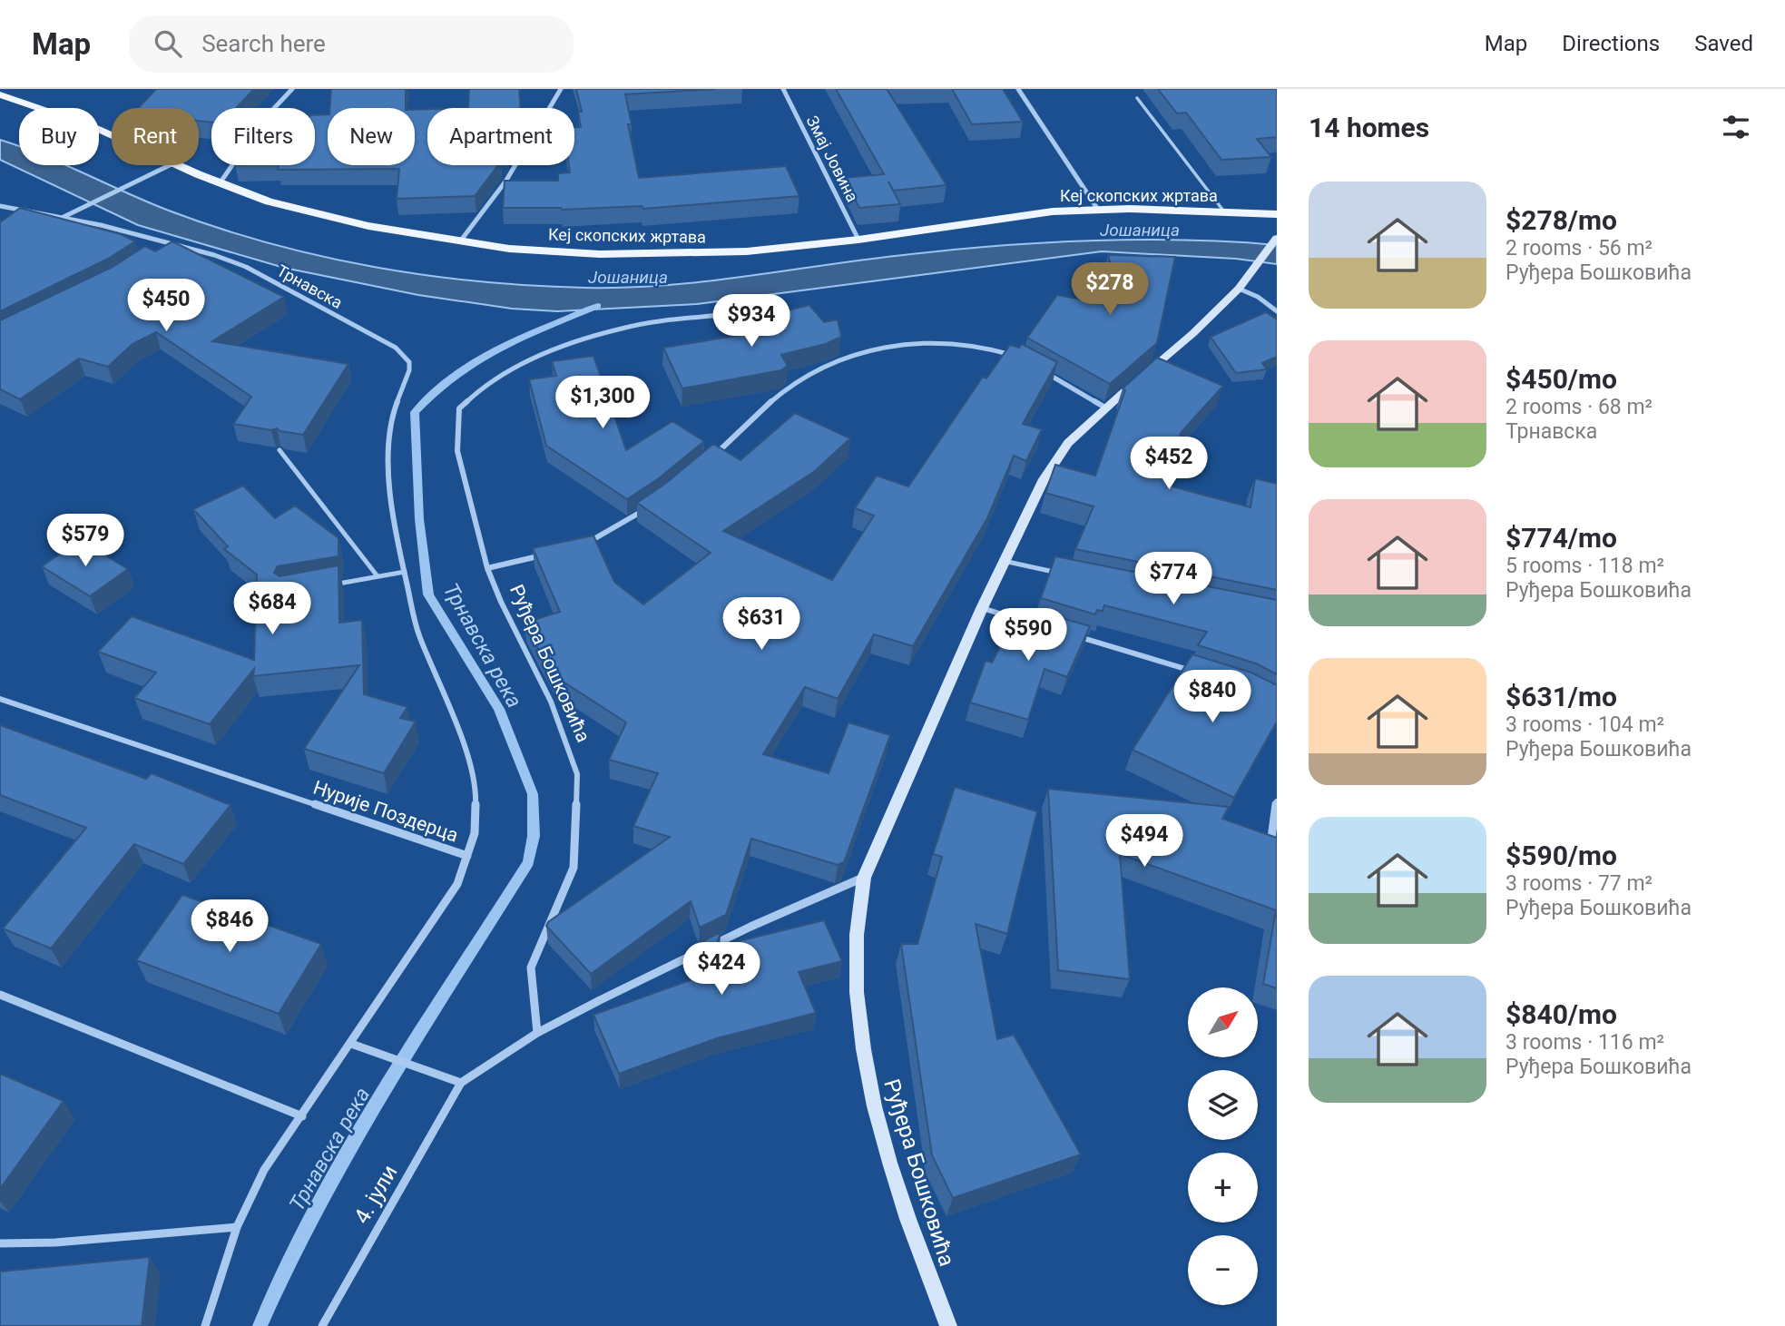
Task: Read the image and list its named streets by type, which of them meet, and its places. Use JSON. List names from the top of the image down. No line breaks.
{"streets":{"main road":["Кеј скопских жртава","Руђера Бошковића"],"street":["Змај Јовина","Трнавска","Нурије Поздерца","4. јули"]},"crossings":[["Змај Јовина","Кеј скопских жртава"],["Трнавска","Нурије Поздерца"]],"water":["Јошаница","Трнавска река"],"north":"top right","page":{"header":"Map","search":"Search here","nav":["Map","Directions","Saved"],"heading":"14 homes","chip":["Buy","Rent","Filters","New","Apartment"],"list":[{"name":"$278/mo","note":"2 rooms · 56 m² · Руђера Бошковића"},{"name":"$450/mo","note":"2 rooms · 68 m² · Трнавска"},{"name":"$774/mo","note":"5 rooms · 118 m² · Руђера Бошковића"},{"name":"$631/mo","note":"3 rooms · 104 m² · Руђера Бошковића"},{"name":"$590/mo","note":"3 rooms · 77 m² · Руђера Бошковића"},{"name":"$840/mo","note":"3 rooms · 116 m² · Руђера Бошковића"}],"price":["$278","$450","$934","$1,300","$452","$579","$774","$684","$631","$590","$840","$494","$846","$424"],"map_buttons":["+","−"]}}
